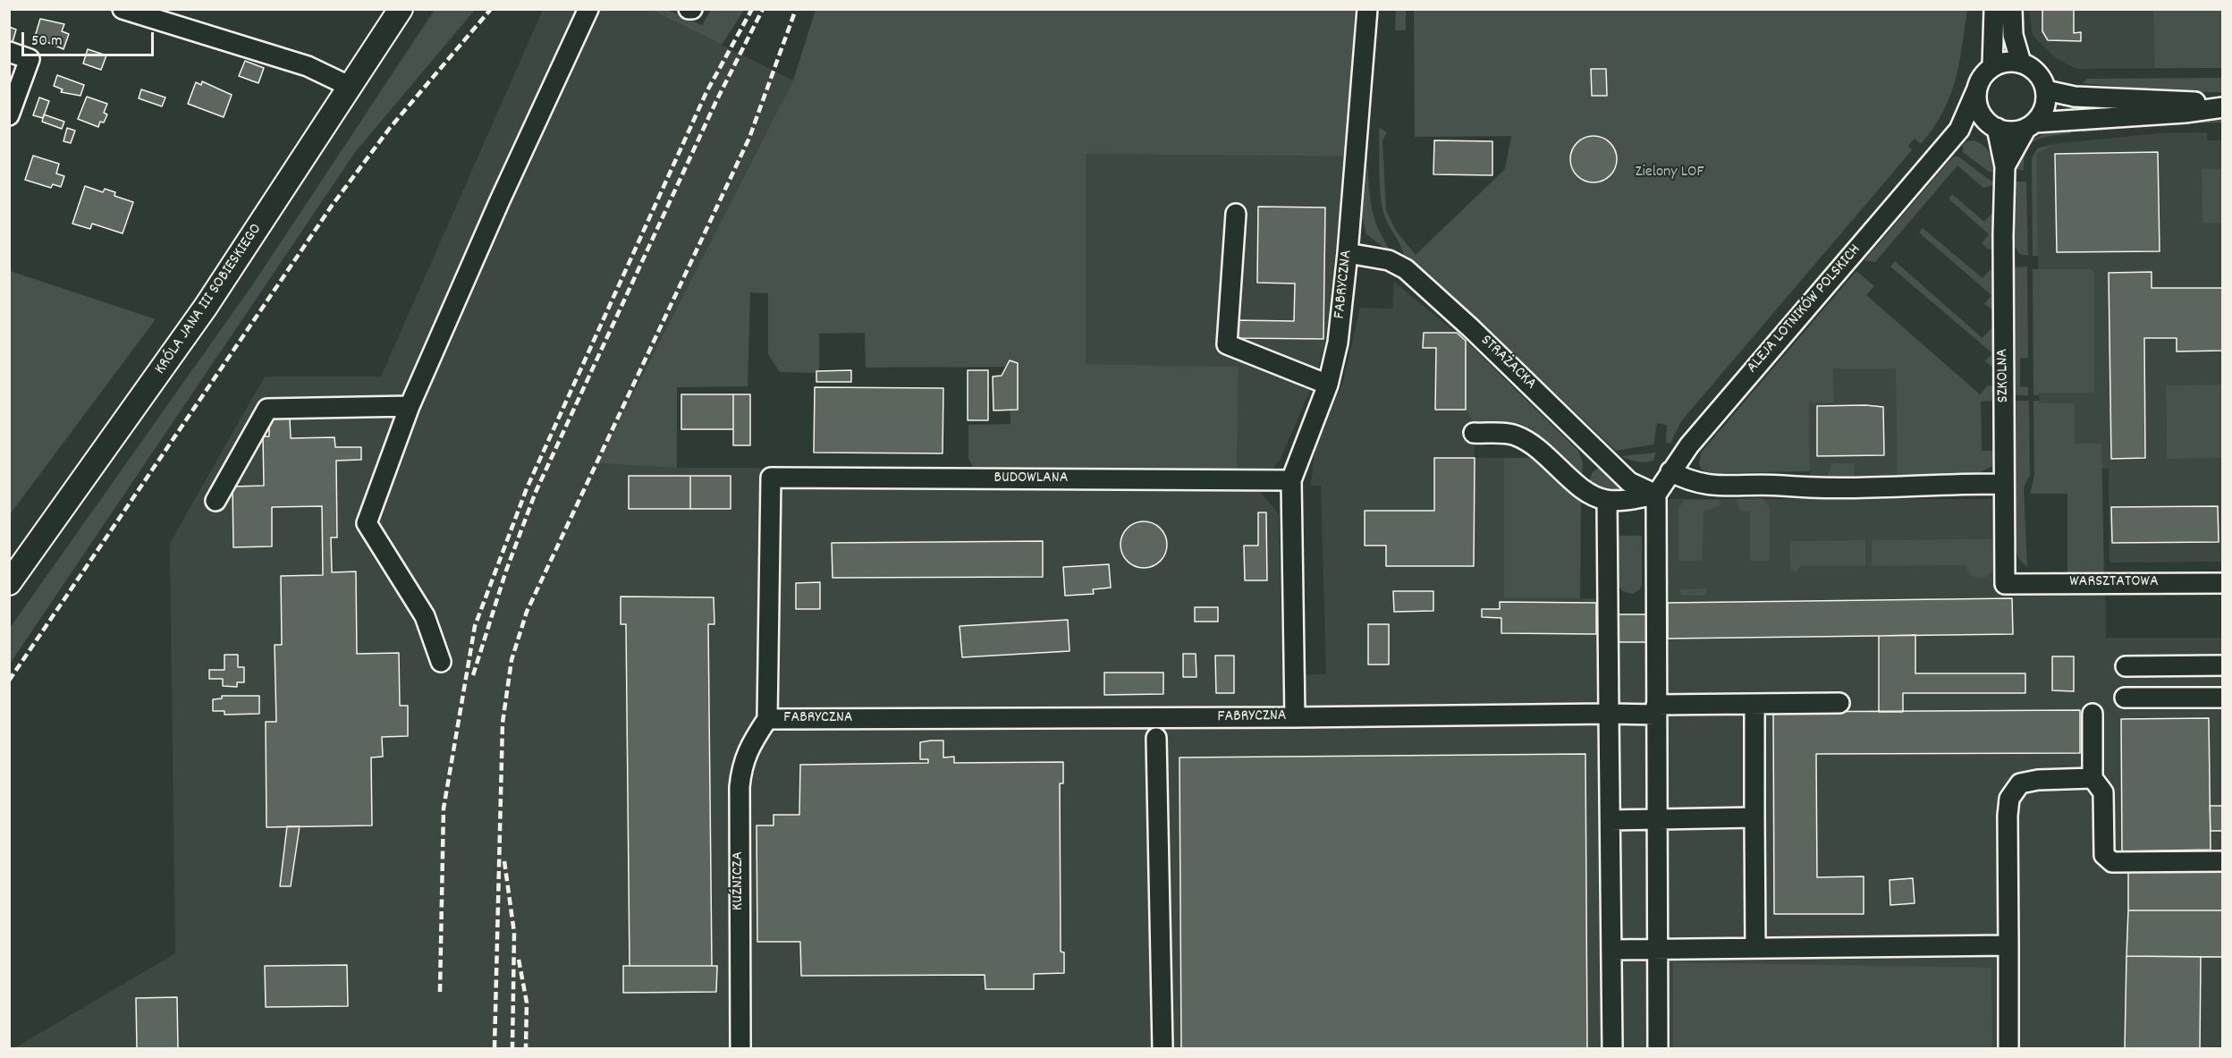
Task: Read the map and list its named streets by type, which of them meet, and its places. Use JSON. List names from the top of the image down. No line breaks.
{"streets":{"main road":["KRÓLA JANA III SOBIESKIEGO"],"street":["FABRYCZNA","ALEJA LOTNIKÓW POLSKICH","STRAŻACKA","SZKOLNA","BUDOWLANA","WARSZTATOWA","KUŹNICZA"]},"crossings":[["FABRYCZNA","STRAŻACKA"],["FABRYCZNA","BUDOWLANA"],["FABRYCZNA","KUŹNICZA"],["ALEJA LOTNIKÓW POLSKICH","STRAŻACKA"],["ALEJA LOTNIKÓW POLSKICH","SZKOLNA"],["SZKOLNA","WARSZTATOWA"]],"parks":["Zielony LOF"],"scale_bar":"50 m"}
